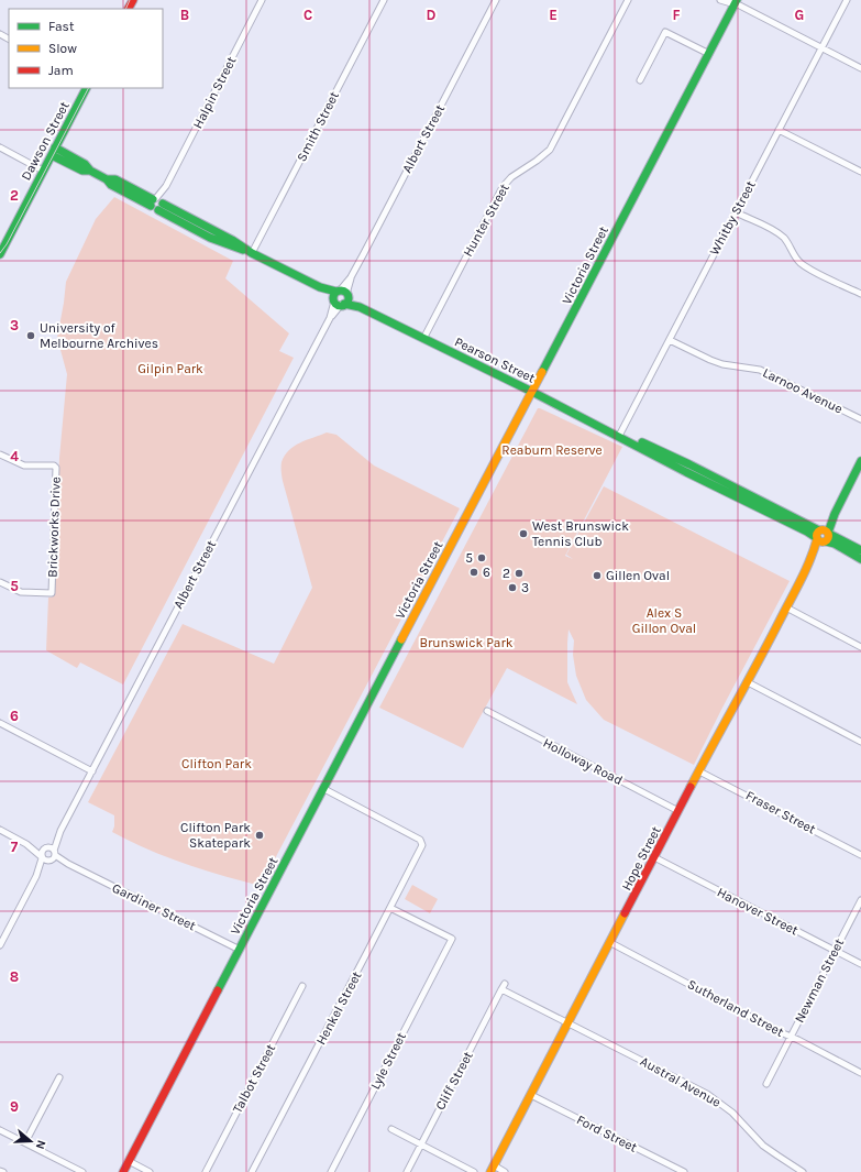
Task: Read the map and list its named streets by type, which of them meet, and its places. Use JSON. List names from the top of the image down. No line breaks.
{"streets":{"street":["Halpin Street","Smith Street","Albert Street","Dawson Street","Whitby Street","Hunter Street","Victoria Street","Pearson Street","Larnoo Avenue","Brickworks Drive","Holloway Road","Fraser Street","Hope Street","Gardiner Street","Hanover Street","Newman Street","Henkel Street","Sutherland Street","Lyle Street","Talbot Street","Cliff Street","Austral Avenue","Ford Street"]},"crossings":[["Halpin Street","Pearson Street"],["Smith Street","Pearson Street"],["Albert Street","Pearson Street"],["Albert Street","Gardiner Street"],["Dawson Street","Pearson Street"],["Whitby Street","Pearson Street"],["Whitby Street","Larnoo Avenue"],["Hunter Street","Pearson Street"],["Victoria Street","Pearson Street"],["Victoria Street","Gardiner Street"],["Victoria Street","Henkel Street"],["Pearson Street","Hope Street"],["Holloway Road","Hope Street"],["Fraser Street","Hope Street"],["Hope Street","Hanover Street"],["Hope Street","Sutherland Street"],["Hope Street","Austral Avenue"],["Hope Street","Ford Street"],["Hanover Street","Newman Street"],["Newman Street","Sutherland Street"],["Henkel Street","Lyle Street"],["Cliff Street","Austral Avenue"]],"parks":["Gilpin Park","Reaburn Reserve","Alex S Gillon Oval","Brunswick Park","Clifton Park"],"places":["University of Melbourne Archives","West Brunswick Tennis Club","5","6","2","Gillen Oval","3","Clifton Park Skatepark"],"legend":["Fast","Slow","Jam"],"north":"right","grid":{"columns":["B","C","D","E","F","G"],"rows":["2","3","4","5","6","7","8","9"]}}
